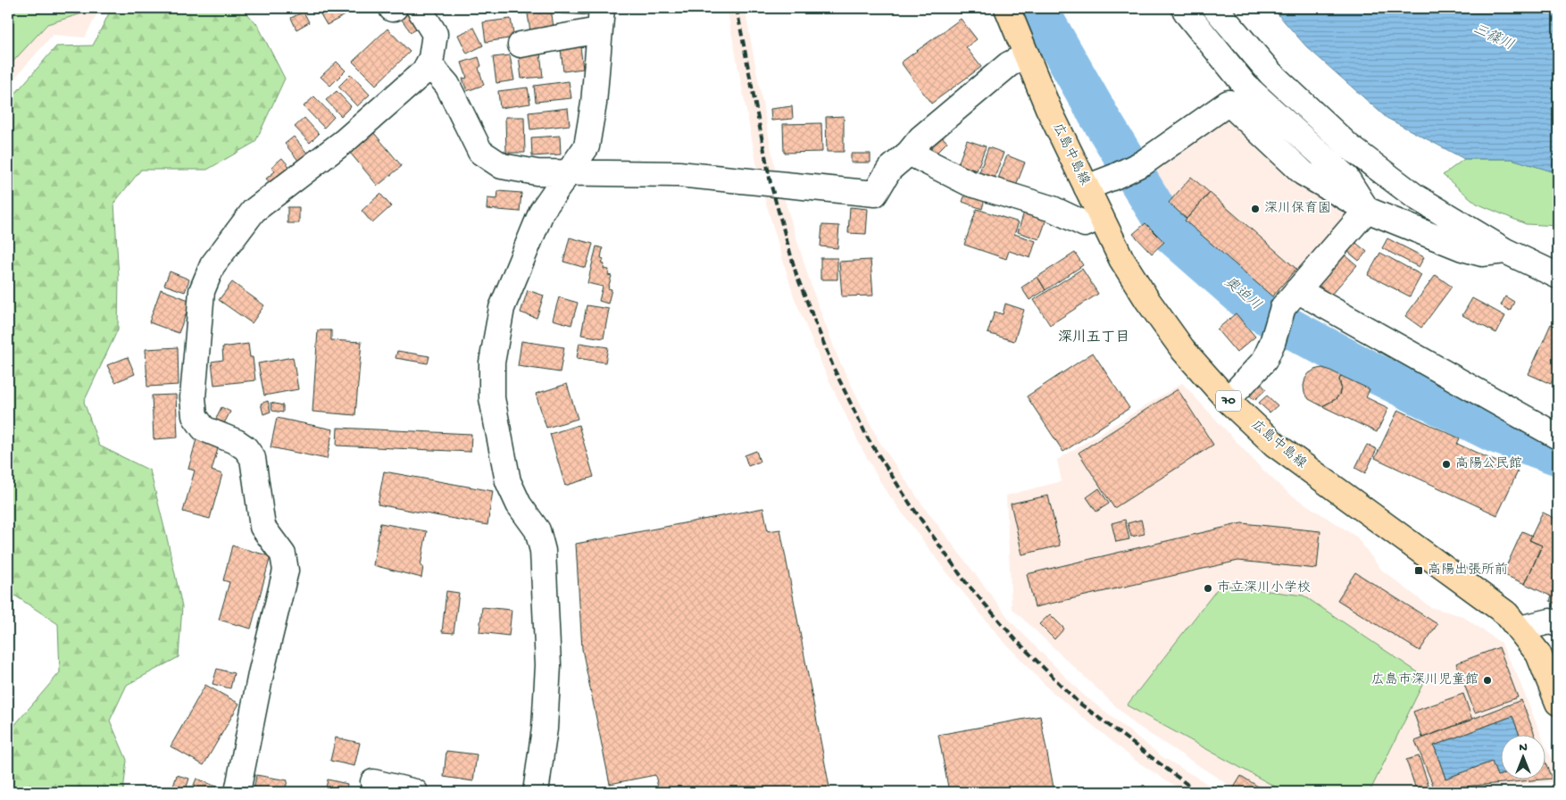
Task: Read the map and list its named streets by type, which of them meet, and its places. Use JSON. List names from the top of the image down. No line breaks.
{"streets":{"main road":["広島中島線","70"]},"districts":["深川五丁目"],"water":["三篠川","奥迫川"],"places":{"other":["深川保育園","高陽公民館","市立深川小学校","広島市深川児童館"],"transit":["高陽出張所前"]},"north":"top"}
